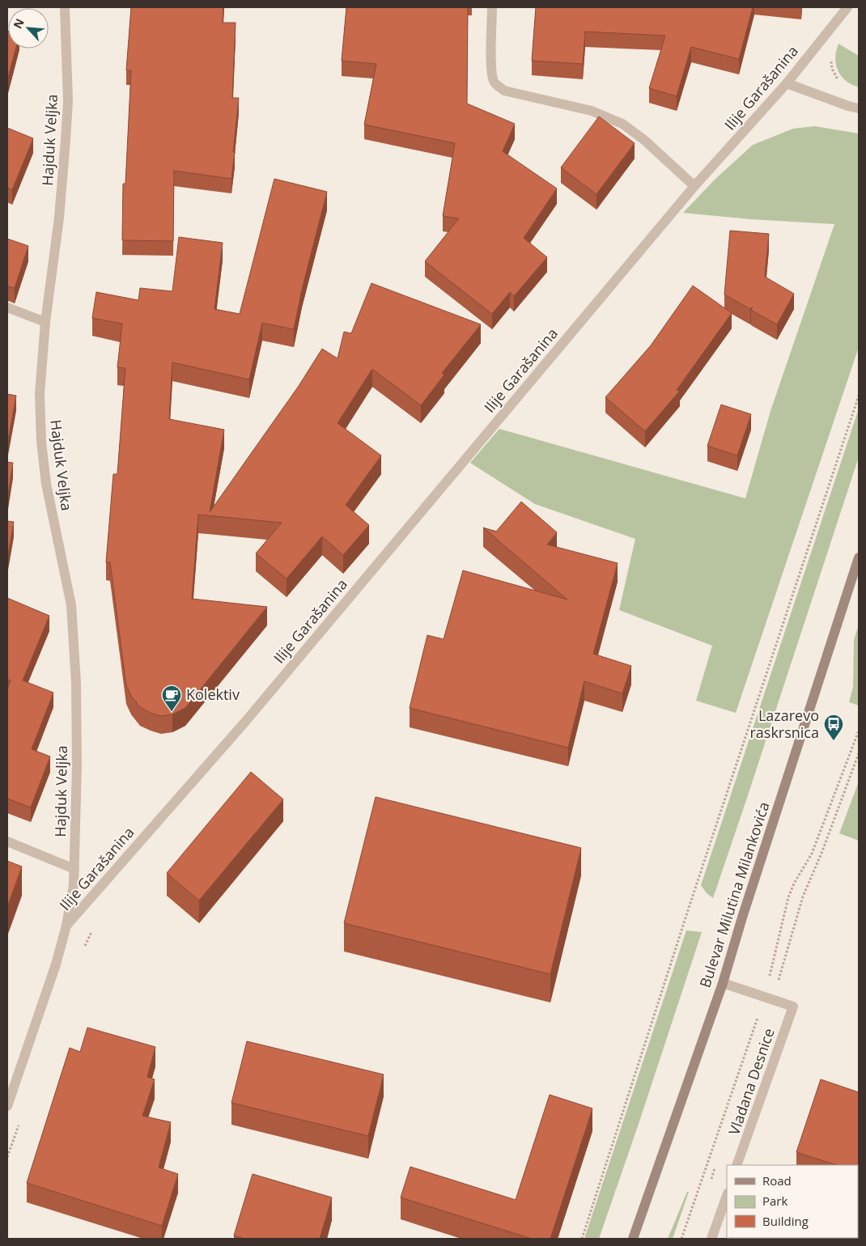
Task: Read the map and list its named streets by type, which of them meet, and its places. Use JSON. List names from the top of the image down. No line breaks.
{"streets":{"street":["Ilije Garašanina","Hajduk Veljka","Bulevar Milutina Milankovića","Vladana Desnice"]},"crossings":[["Ilije Garašanina","Hajduk Veljka"],["Bulevar Milutina Milankovića","Vladana Desnice"]],"places":{"cafe":["Kolektiv"],"bus stop":["Lazarevo raskrsnica"]},"legend":["Road","Park","Building"],"north":"top left"}
